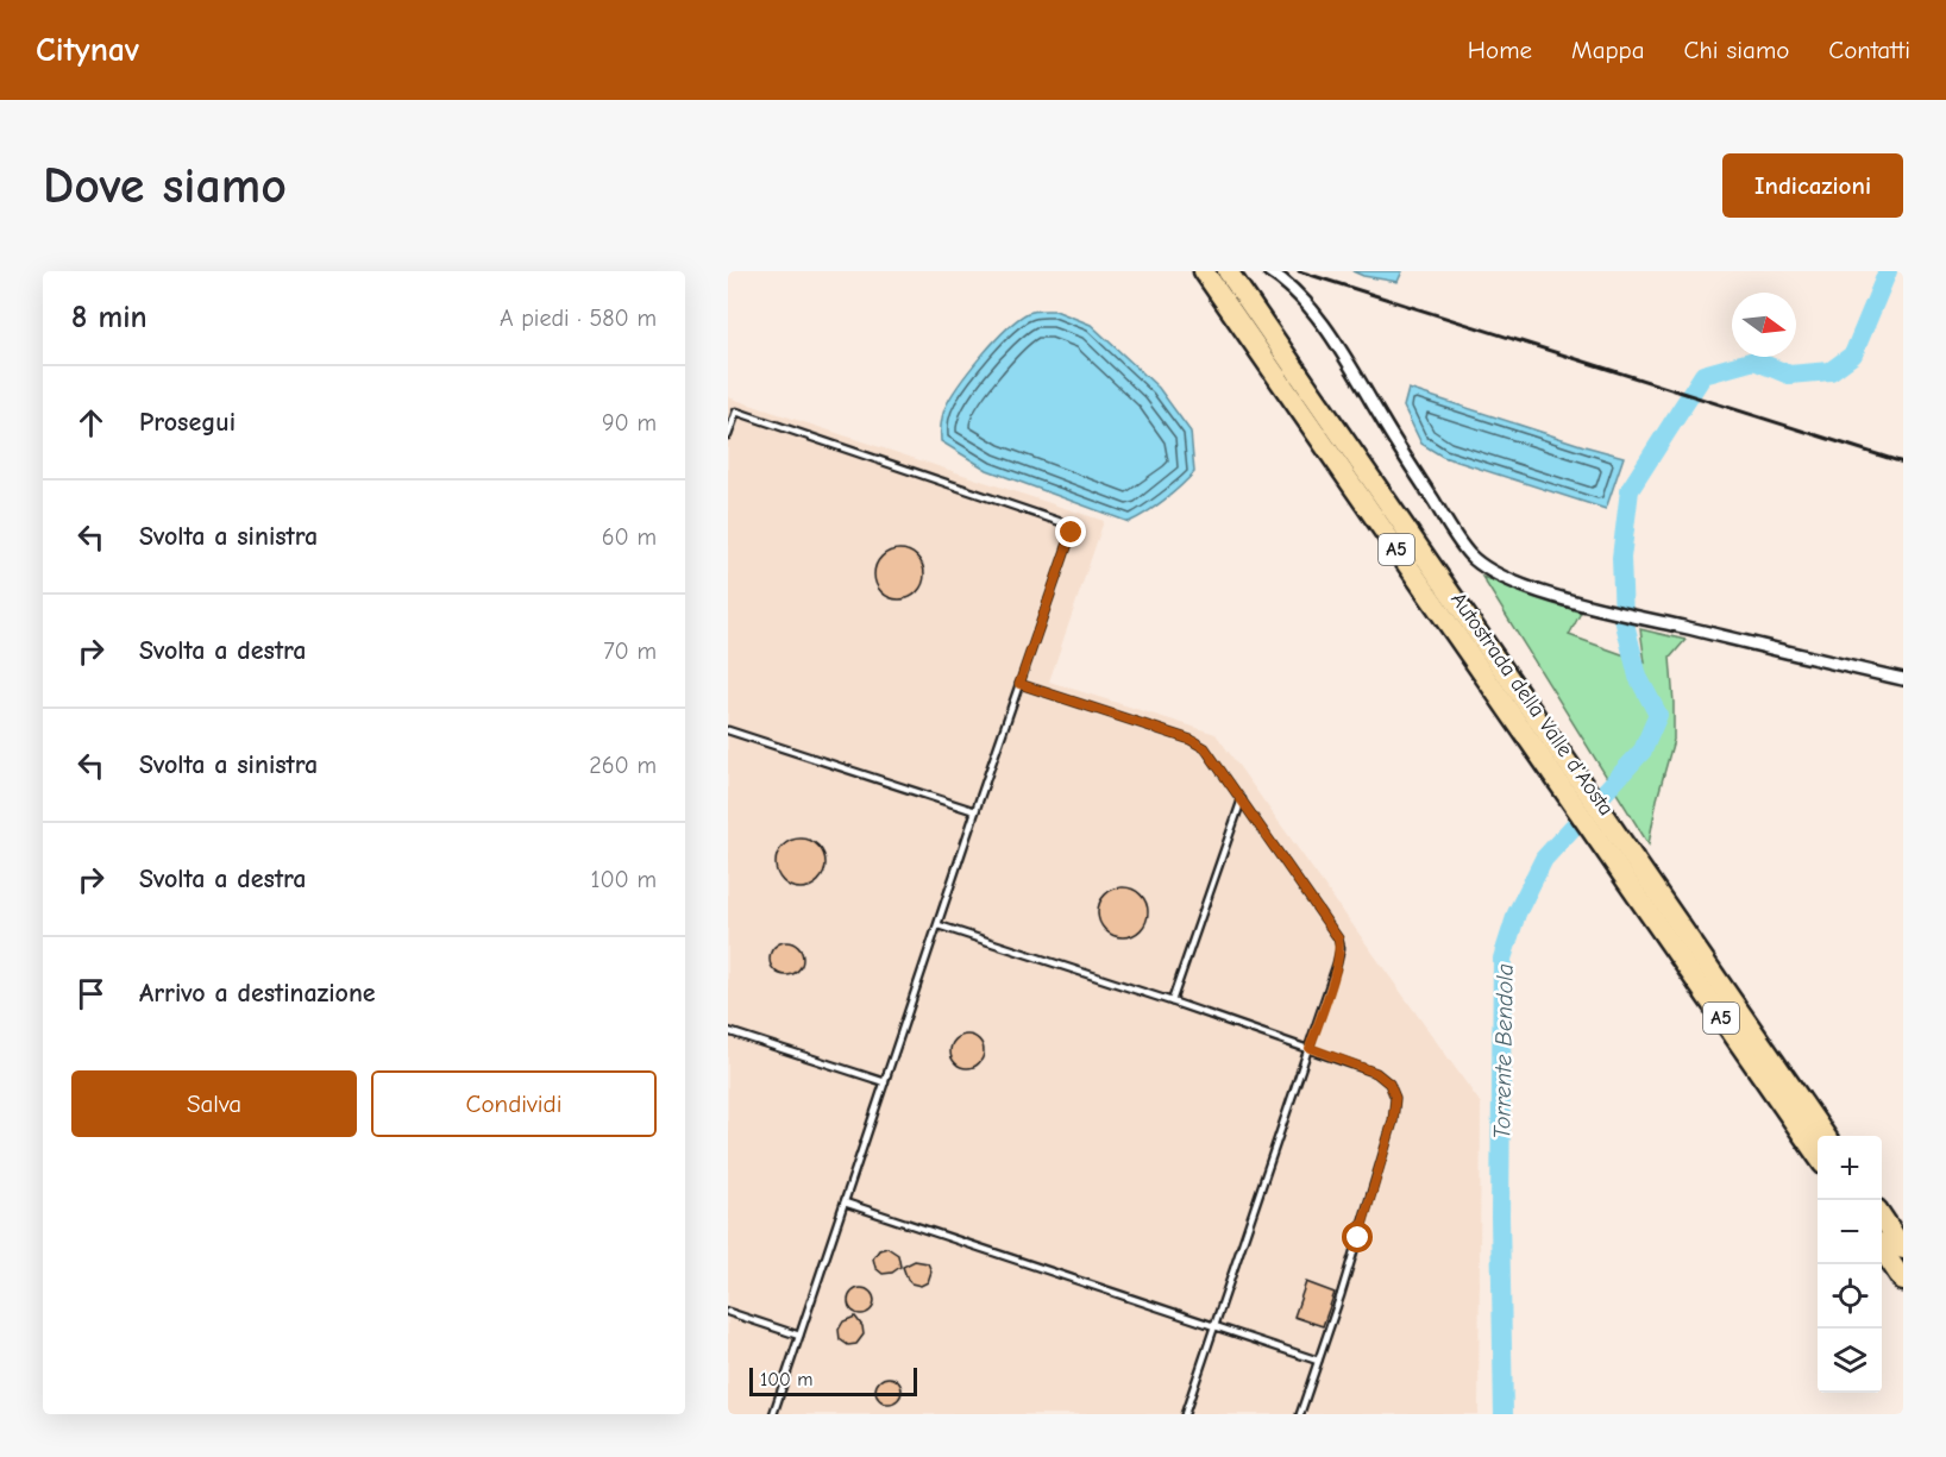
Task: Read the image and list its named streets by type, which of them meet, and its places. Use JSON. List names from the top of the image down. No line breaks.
{"streets":{"highway":["A5","Autostrada della Valle d'Aosta"]},"water":["Torrente Bendola"],"scale_bar":"100 m","north":"right","page":{"header":"Citynav","nav":["Home","Mappa","Chi siamo","Contatti"],"buttons":["Indicazioni",["Salva","Condividi"]],"title":"Dove siamo","heading":["8 min","A piedi · 580 m"],"list":[["Prosegui","90 m"],["Svolta a sinistra","60 m"],["Svolta a destra","70 m"],["Svolta a sinistra","260 m"],["Svolta a destra","100 m"],"Arrivo a destinazione"],"map_buttons":["+","−"],"scale":"100 m"}}
